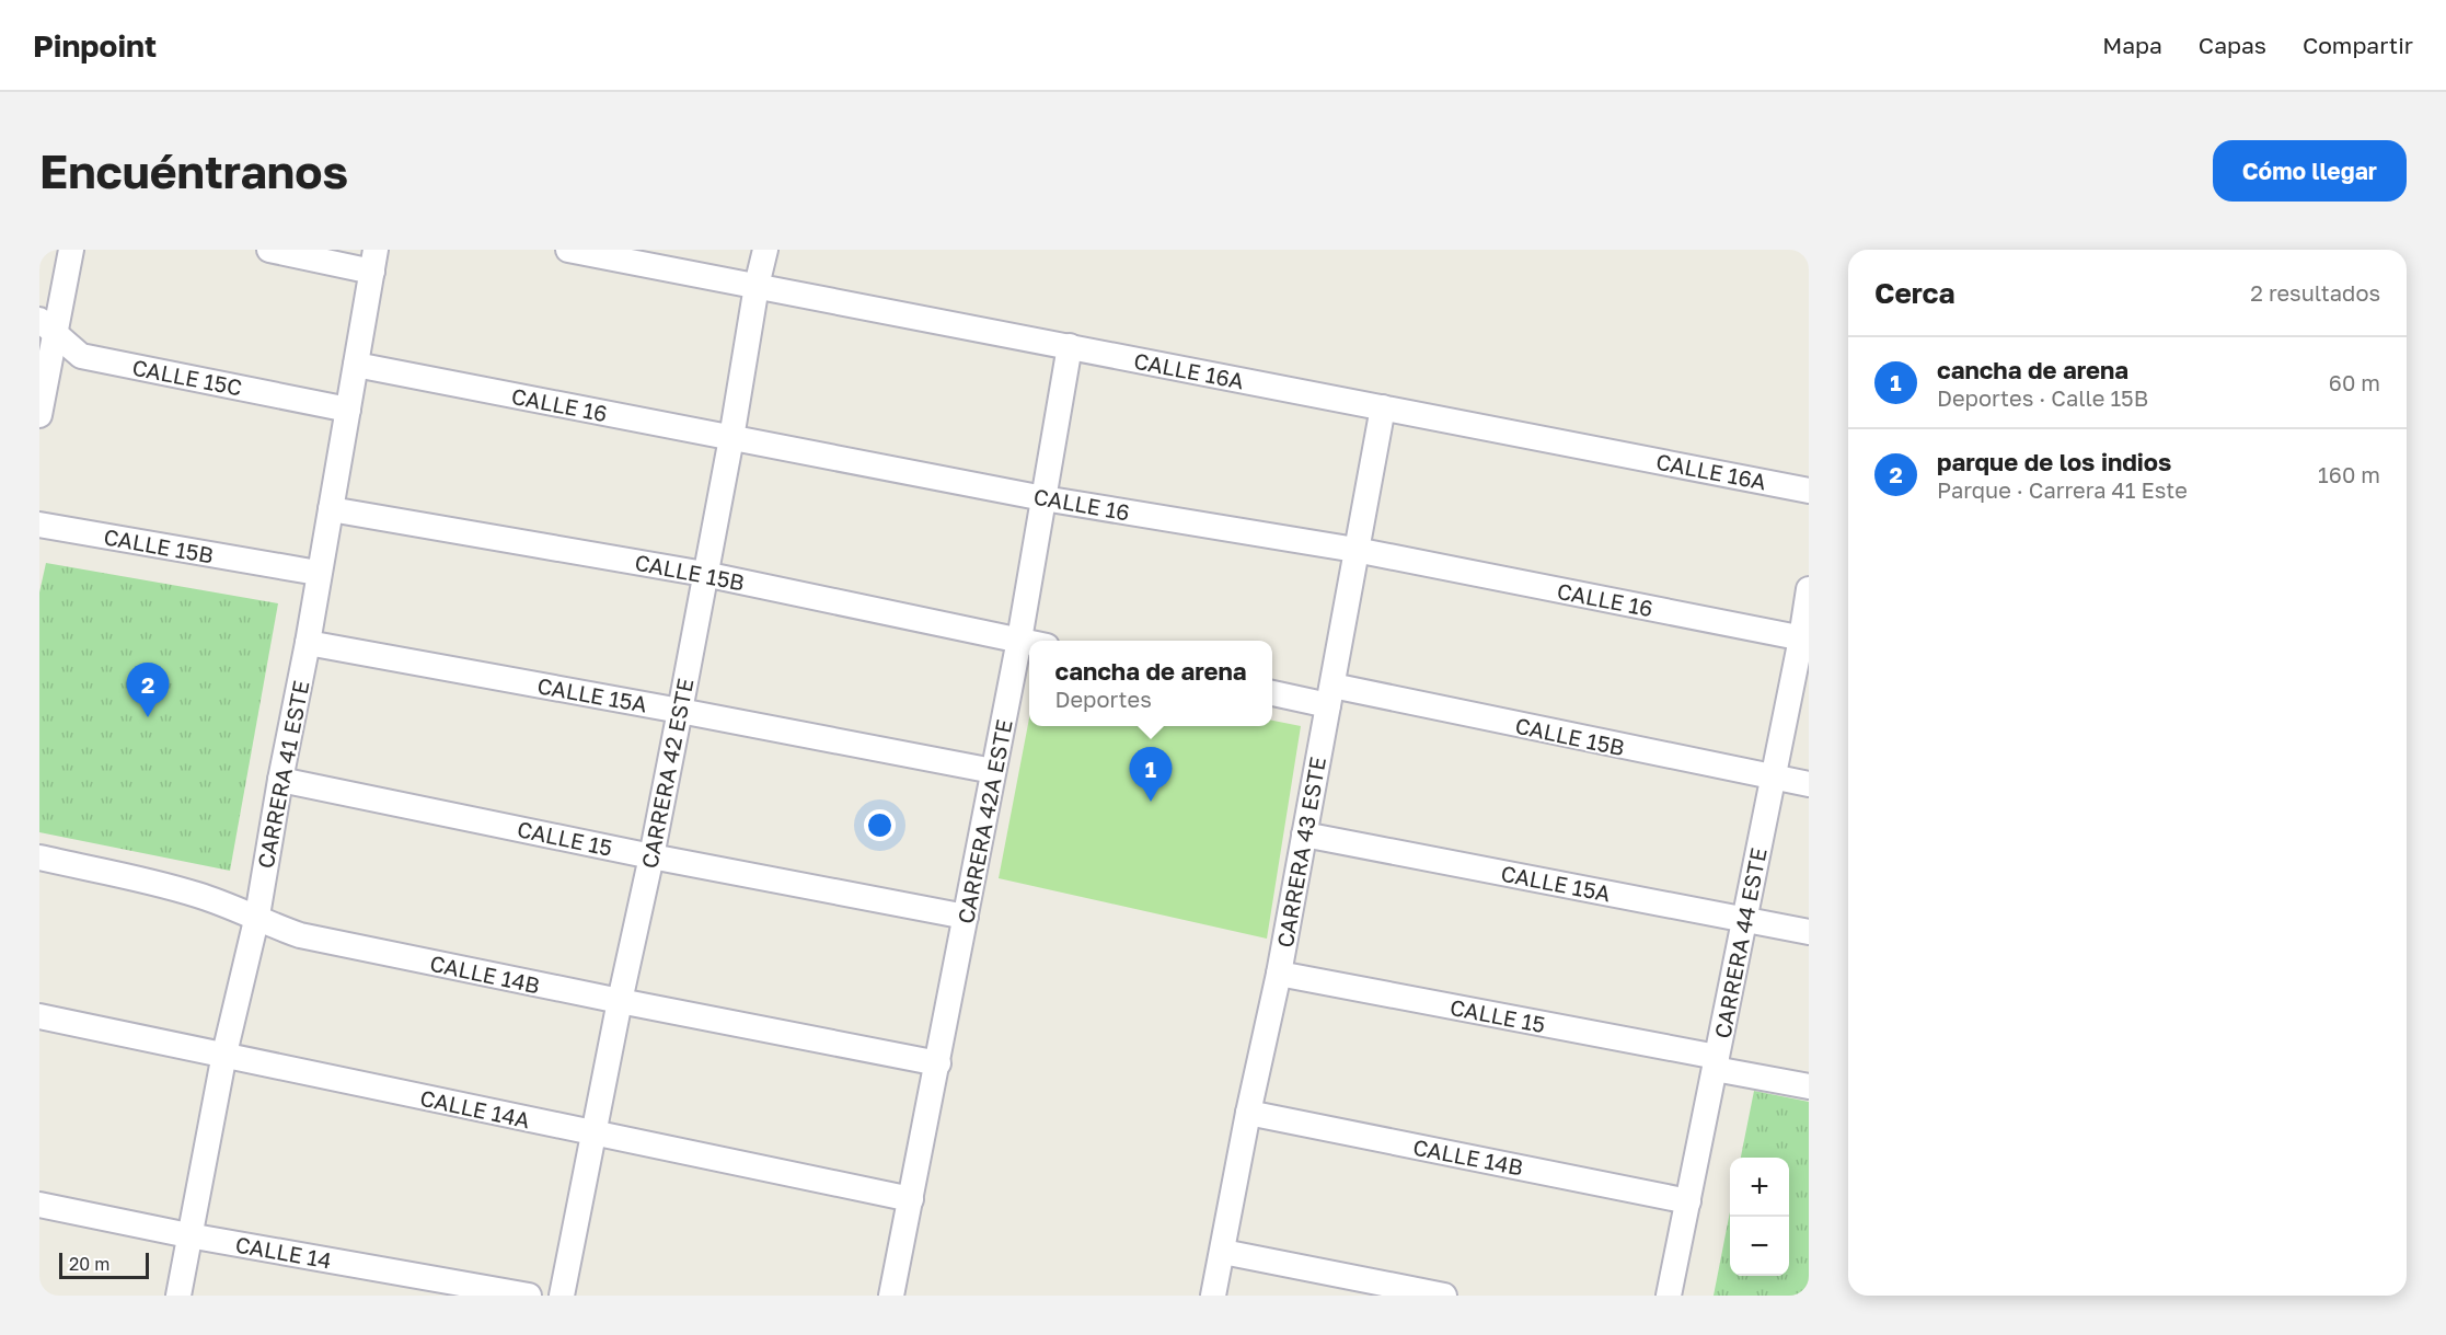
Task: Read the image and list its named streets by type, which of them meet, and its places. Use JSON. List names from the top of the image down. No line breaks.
{"streets":{"street":["CALLE 16A","CALLE 15C","CALLE 16","CALLE 15B","CALLE 15A","CARRERA 42 ESTE","CARRERA 41 ESTE","CARRERA 42A ESTE","CALLE 15","CARRERA 43 ESTE","CARRERA 44 ESTE","CALLE 14B","CALLE 14A","CALLE 14"]},"crossings":[["CALLE 16A","CARRERA 42 ESTE"],["CALLE 16A","CARRERA 42A ESTE"],["CALLE 16A","CARRERA 43 ESTE"],["CALLE 15C","CARRERA 41 ESTE"],["CALLE 16","CARRERA 42 ESTE"],["CALLE 16","CARRERA 41 ESTE"],["CALLE 16","CARRERA 42A ESTE"],["CALLE 16","CARRERA 43 ESTE"],["CALLE 16","CARRERA 44 ESTE"],["CALLE 15B","CARRERA 42 ESTE"],["CALLE 15B","CARRERA 41 ESTE"],["CALLE 15B","CARRERA 42A ESTE"],["CALLE 15B","CARRERA 43 ESTE"],["CALLE 15B","CARRERA 44 ESTE"],["CALLE 15A","CARRERA 42 ESTE"],["CALLE 15A","CARRERA 41 ESTE"],["CALLE 15A","CARRERA 42A ESTE"],["CALLE 15A","CARRERA 43 ESTE"],["CALLE 15A","CARRERA 44 ESTE"],["CARRERA 42 ESTE","CALLE 15"],["CARRERA 42 ESTE","CALLE 14B"],["CARRERA 42 ESTE","CALLE 14A"],["CARRERA 41 ESTE","CALLE 15"],["CARRERA 41 ESTE","CALLE 14B"],["CARRERA 41 ESTE","CALLE 14A"],["CARRERA 41 ESTE","CALLE 14"],["CARRERA 42A ESTE","CALLE 15"],["CARRERA 42A ESTE","CALLE 14B"],["CARRERA 42A ESTE","CALLE 14A"],["CALLE 15","CARRERA 43 ESTE"],["CALLE 15","CARRERA 44 ESTE"],["CARRERA 43 ESTE","CALLE 14B"],["CARRERA 44 ESTE","CALLE 14B"]],"scale_bar":"20 m","page":{"header":"Pinpoint","nav":["Mapa","Capas","Compartir"],"buttons":"Cómo llegar","title":"Encuéntranos","heading":["Cerca","2 resultados"],"list":[{"mark":"1","name":"cancha de arena","note":"Deportes · Calle 15B","value":"60 m"},{"mark":"2","name":"parque de los indios","note":"Parque · Carrera 41 Este","value":"160 m"}],"popup":["cancha de arena","Deportes"],"pins":["2","1"],"map_buttons":["+","−"],"scale":"20 m"}}
